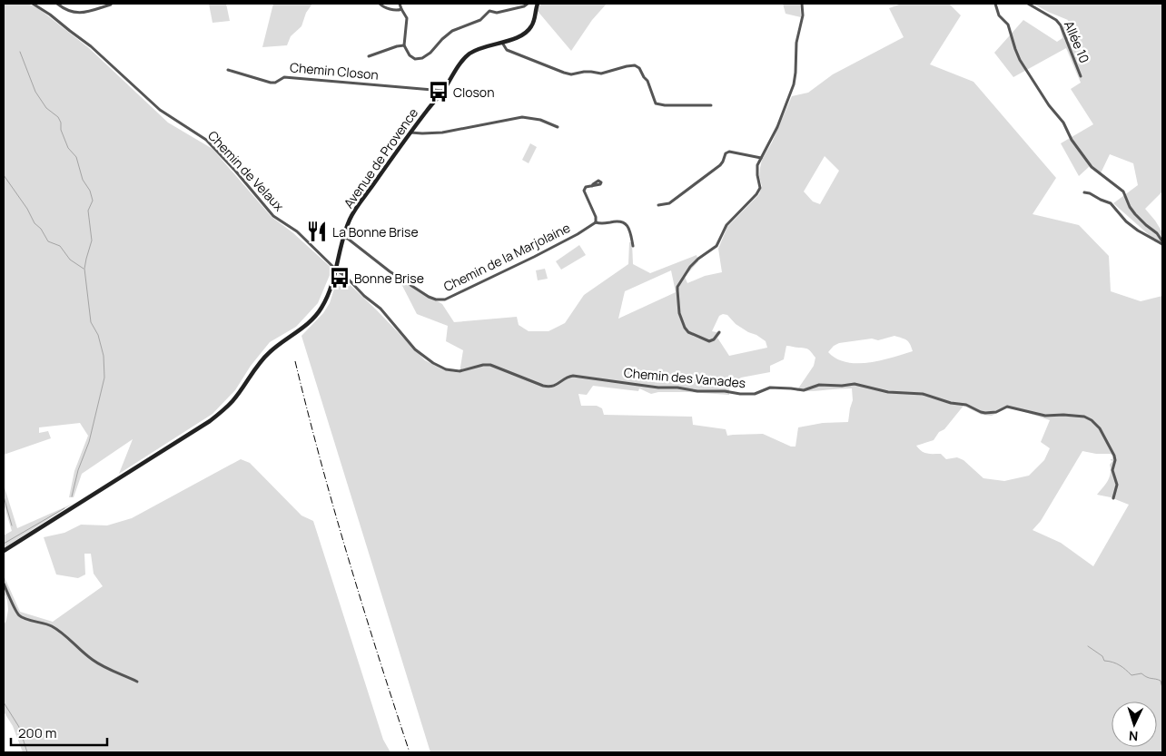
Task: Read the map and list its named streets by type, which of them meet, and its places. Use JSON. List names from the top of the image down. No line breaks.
{"streets":{"street":["Allée 10","Chemin Closon","Avenue de Provence","Chemin de Velaux","Chemin de la Marjolaine","Chemin des Vanades"]},"crossings":[["Chemin Closon","Avenue de Provence"],["Avenue de Provence","Chemin de Velaux"],["Avenue de Provence","Chemin de la Marjolaine"],["Avenue de Provence","Chemin des Vanades"],["Chemin de Velaux","Chemin des Vanades"]],"places":{"bus stop":["Closon","Bonne Brise"],"restaurant":["La Bonne Brise"]},"scale_bar":"200 m","north":"bottom"}
